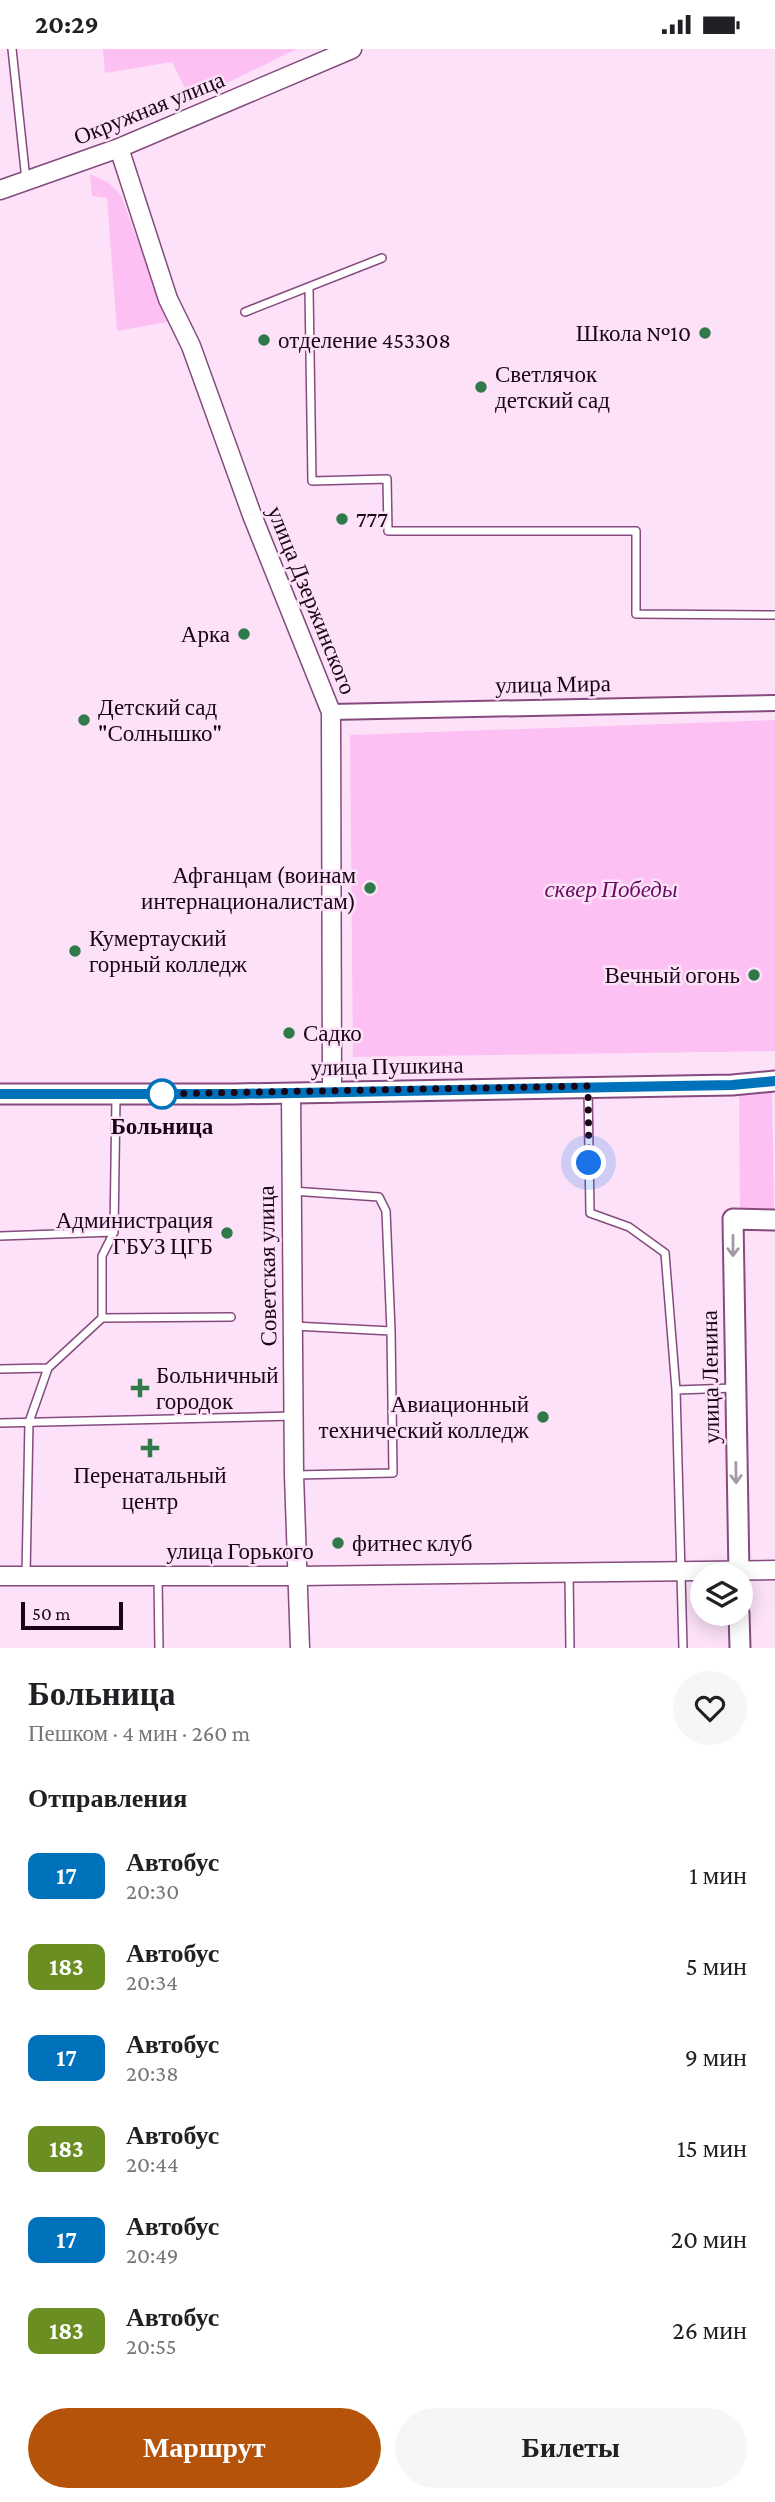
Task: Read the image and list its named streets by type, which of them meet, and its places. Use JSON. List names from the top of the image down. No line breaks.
{"streets":{"main road":["улица Пушкина","улица Ленина"],"street":["Окружная улица","улица Дзержинского","улица Мира","Советская улица","улица Горького"]},"crossings":[["Окружная улица","улица Дзержинского"],["улица Дзержинского","улица Мира"],["улица Дзержинского","улица Пушкина"],["улица Пушкина","Советская улица"],["Советская улица","улица Горького"]],"one_way":["улица Ленина"],"parks":["сквер Победы"],"places":{"other":["Школа №10","отделение 453308","Светлячок детский сад","777","Арка","Детский сад \"Солнышко\"","Афганцам (воинам интернационалистам)","Кумертауский горный колледж","Вечный огонь","Садко","Больница","Администрация ГБУЗ ЦГБ","Авиационный технический колледж","фитнес клуб"],"health":["Больничный городок","Перенатальный центр"]},"lines":["bus line 17"],"scale_bar":"50 m","page":{"status":"20:29","scale":"50 m","heading":[["Больница","Пешком · 4 мин · 260 m"],"Отправления"],"list":[{"mark":"17","name":"Автобус","note":"20:30","value":"1 мин"},{"mark":"183","name":"Автобус","note":"20:34","value":"5 мин"},{"mark":"17","name":"Автобус","note":"20:38","value":"9 мин"},{"mark":"183","name":"Автобус","note":"20:44","value":"15 мин"},{"mark":"17","name":"Автобус","note":"20:49","value":"20 мин"},{"mark":"183","name":"Автобус","note":"20:55","value":"26 мин"}],"buttons":["Маршрут","Билеты"]}}
